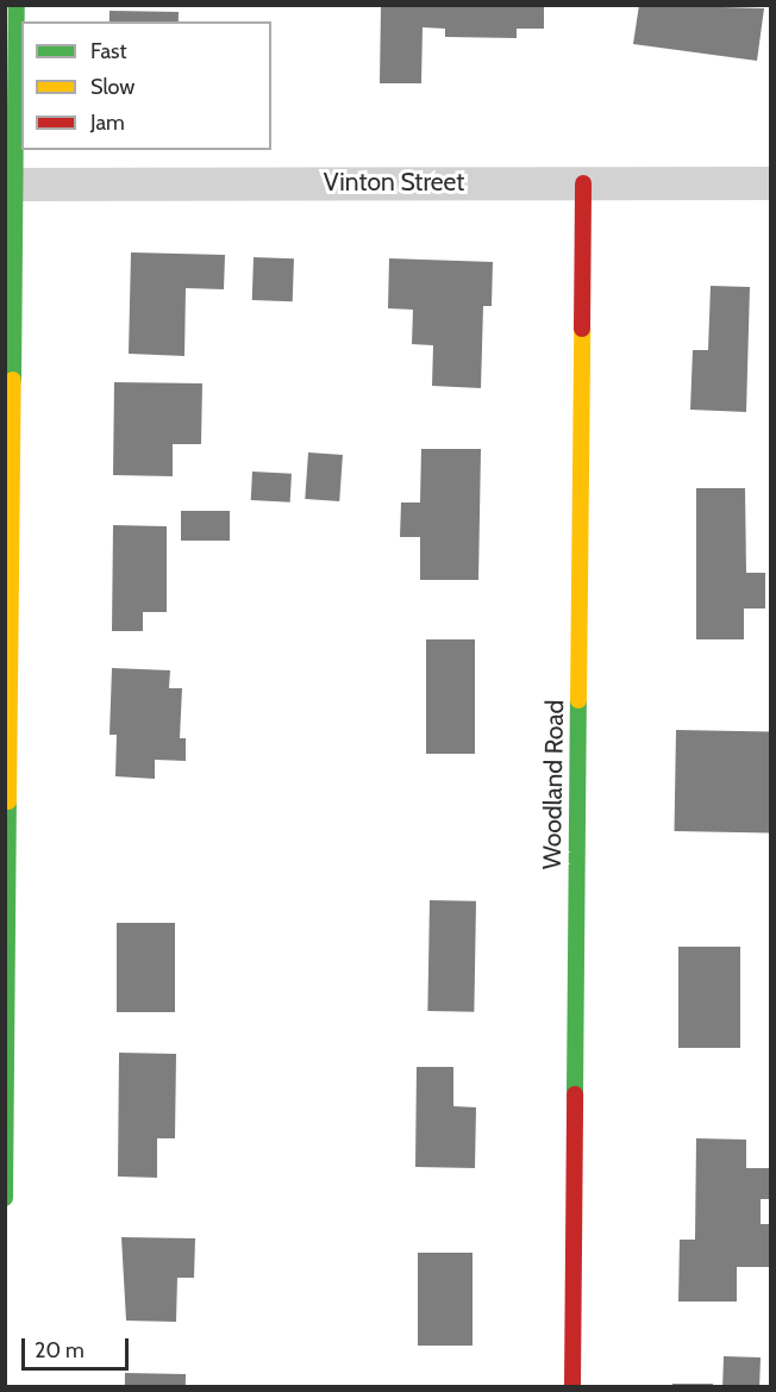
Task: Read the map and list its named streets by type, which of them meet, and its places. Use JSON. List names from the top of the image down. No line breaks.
{"streets":{"street":["Vinton Street","Woodland Road"]},"crossings":[["Vinton Street","Woodland Road"]],"legend":["Fast","Slow","Jam"],"scale_bar":"20 m"}
